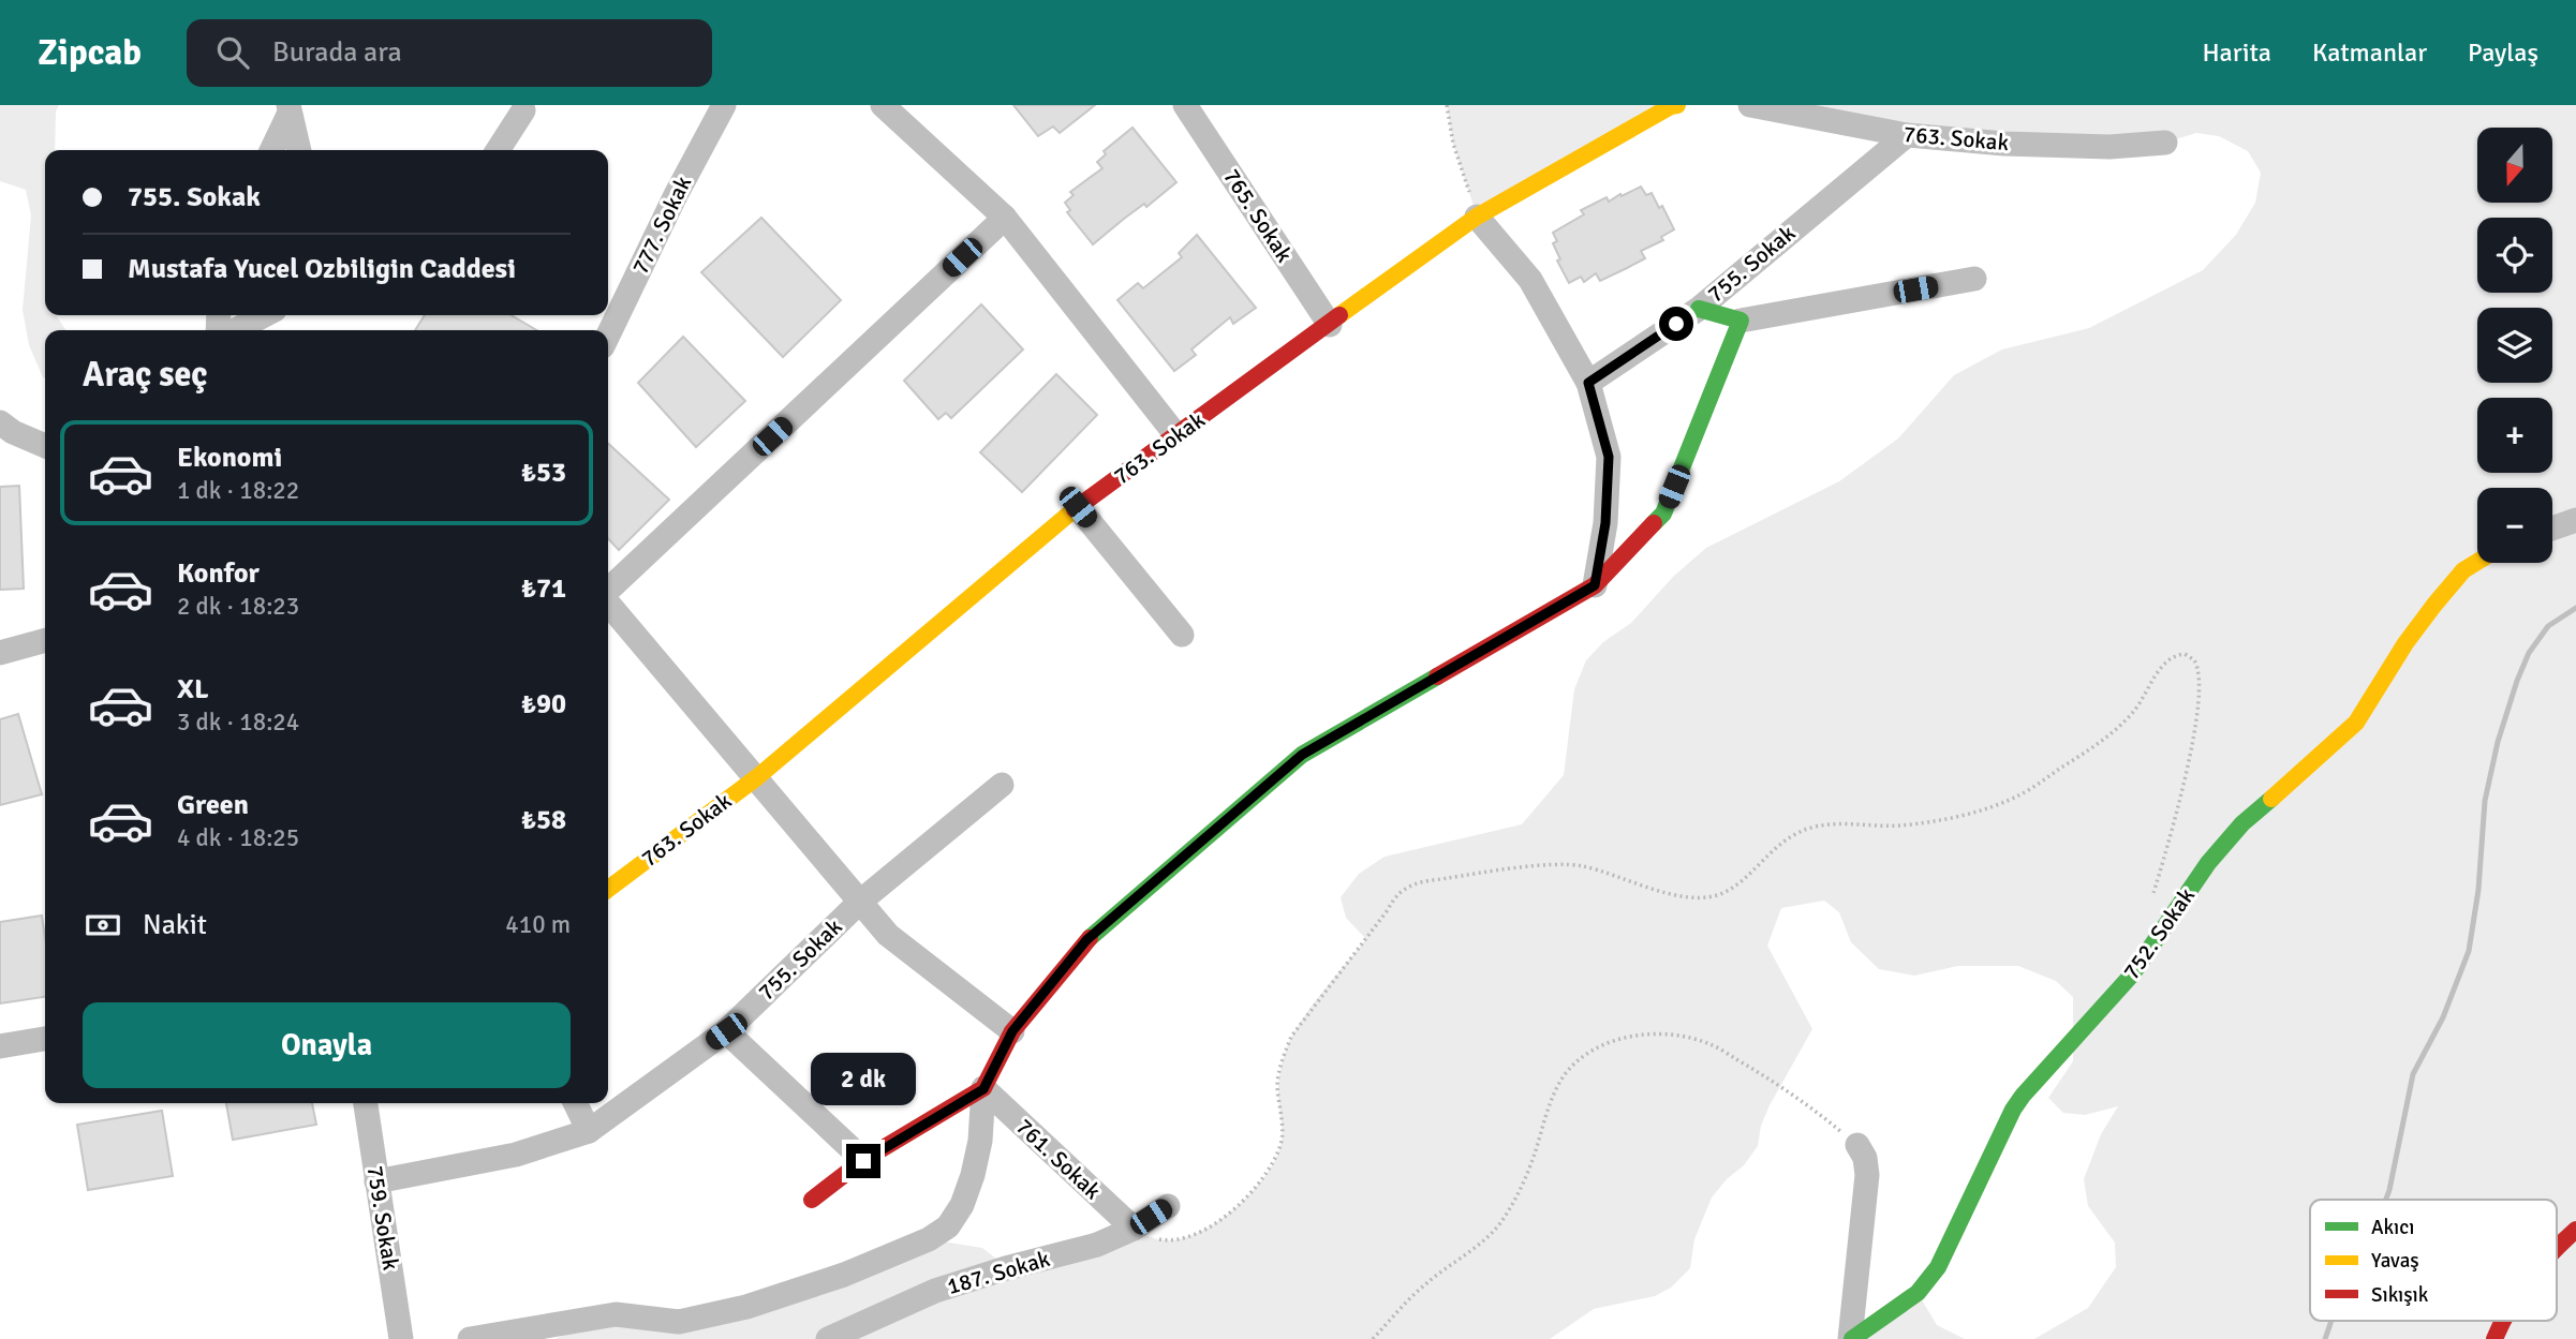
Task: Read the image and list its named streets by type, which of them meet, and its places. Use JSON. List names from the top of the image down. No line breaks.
{"streets":{"street":["763. Sokak","765. Sokak","777. Sokak","755. Sokak","752. Sokak","761. Sokak","759. Sokak","187. Sokak"]},"crossings":[["763. Sokak","765. Sokak"],["763. Sokak","755. Sokak"],["755. Sokak","759. Sokak"],["761. Sokak","187. Sokak"]],"legend":["Akıcı","Yavaş","Sıkışık"],"north":"bottom","page":{"header":"Zipcab","search":"Burada ara","nav":["Harita","Katmanlar","Paylaş"],"map_buttons":["+","−"],"banner":["755. Sokak","Mustafa Yucel Ozbiligin Caddesi"],"heading":"Araç seç","list":[{"name":"Ekonomi","note":"1 dk · 18:22","value":"₺53"},{"name":"Konfor","note":"2 dk · 18:23","value":"₺71"},{"name":"XL","note":"3 dk · 18:24","value":"₺90"},{"name":"Green","note":"4 dk · 18:25","value":"₺58"}],"pay":["Nakit","410 m"],"buttons":"Onayla","bubble":"2 dk"}}
